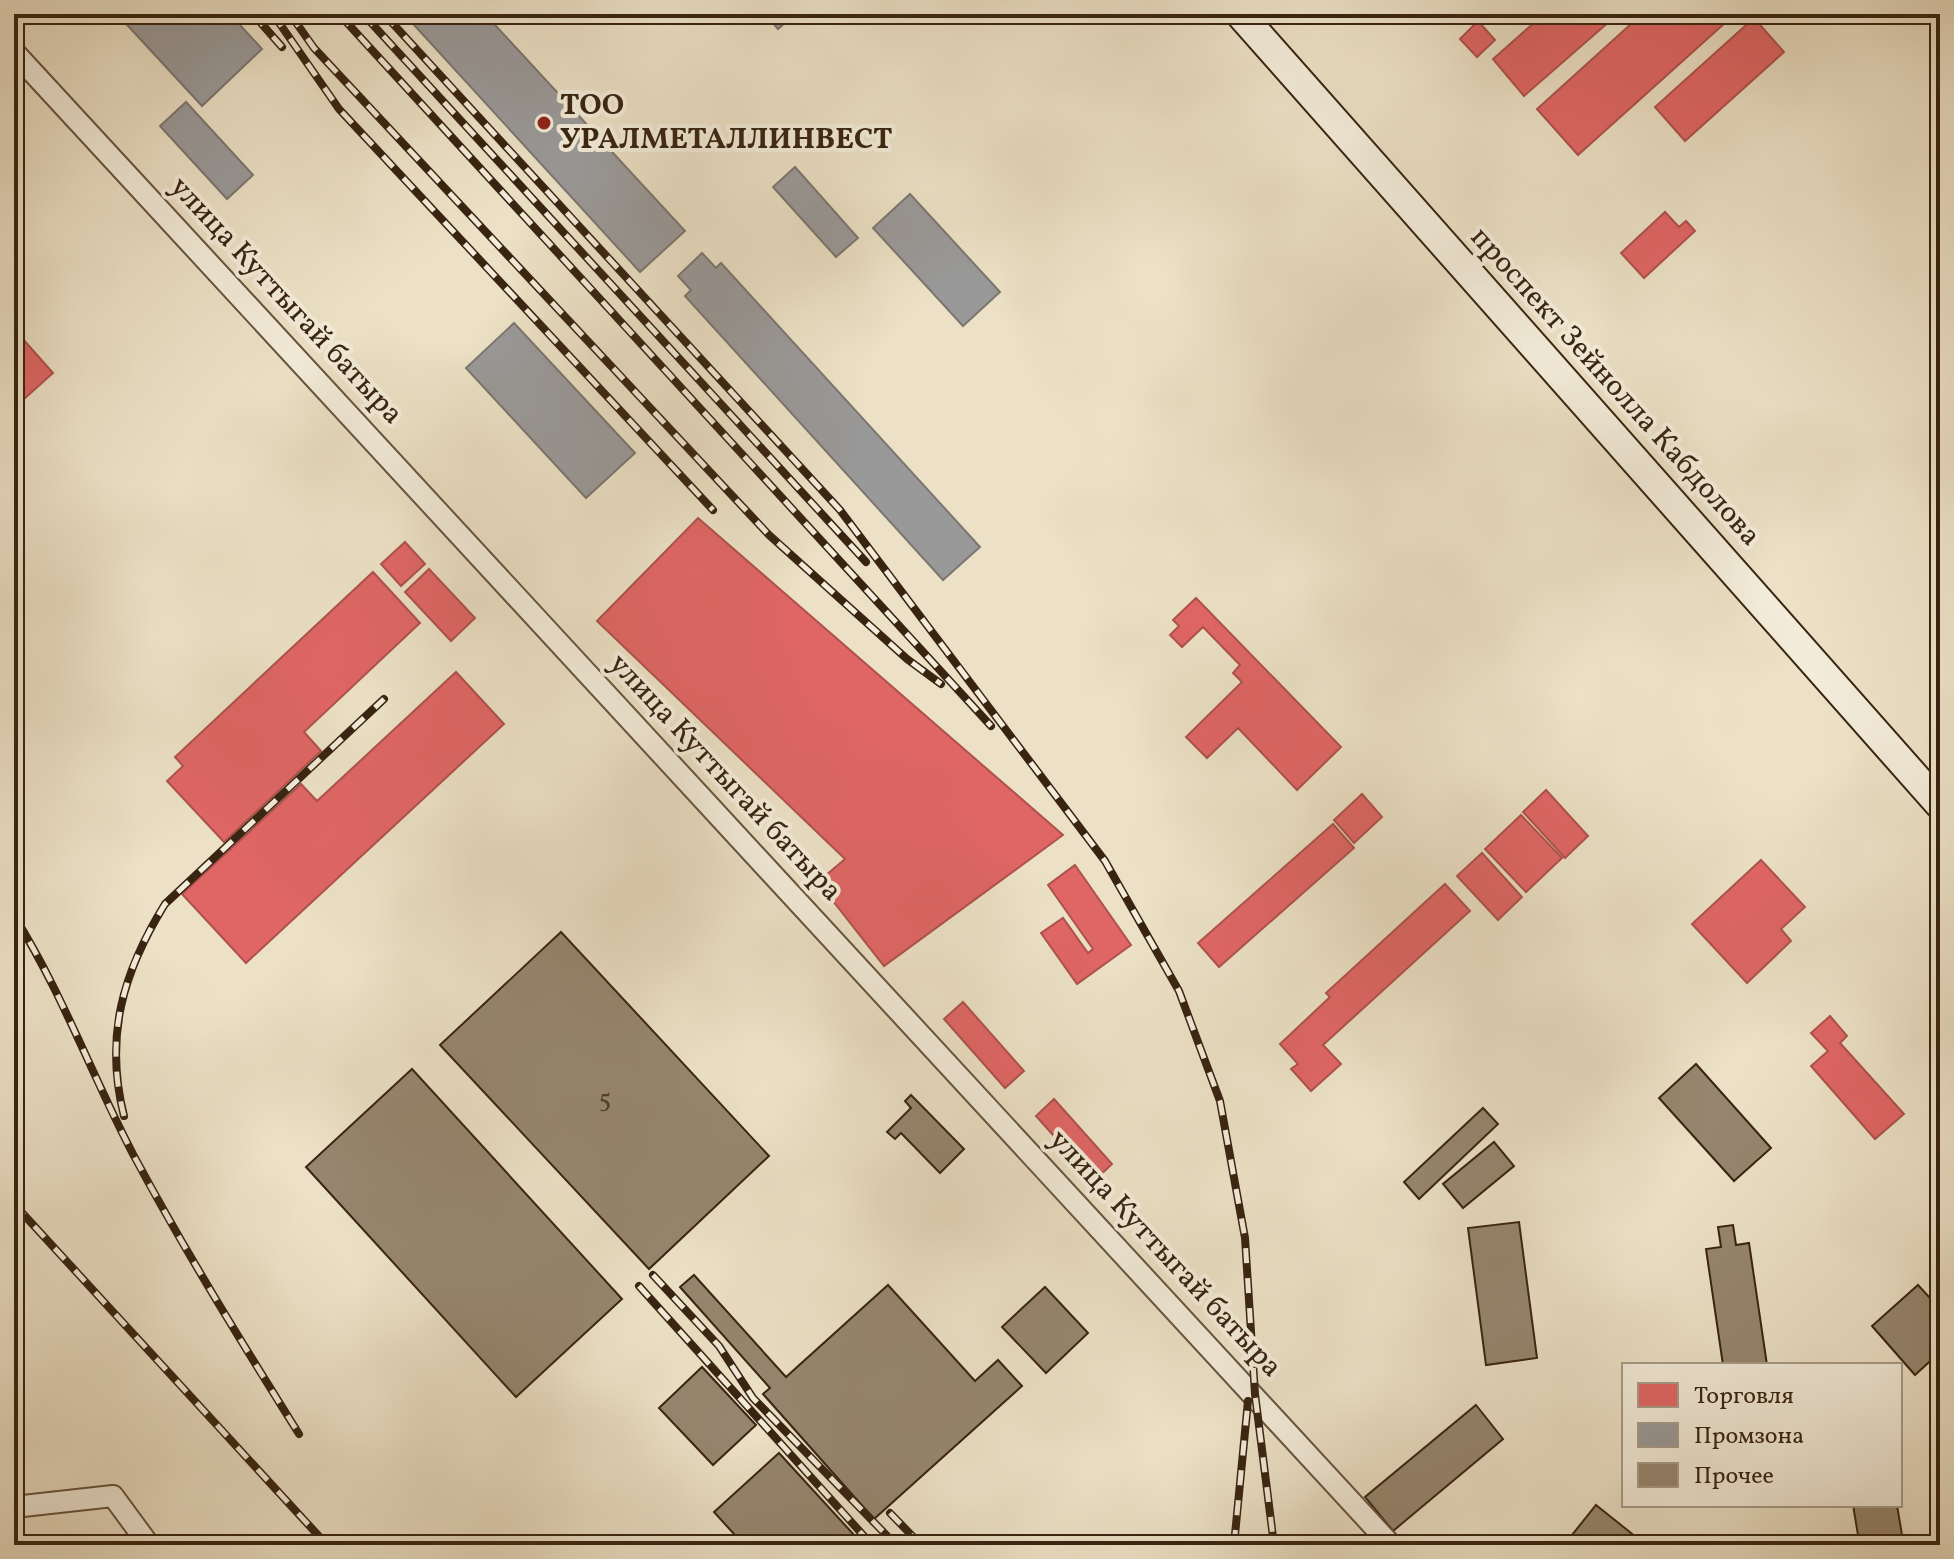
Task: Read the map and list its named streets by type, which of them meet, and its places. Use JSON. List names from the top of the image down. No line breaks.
{"streets":{"main road":["проспект Зейнолла Кабдолова"],"street":["улица Куттыгай батыра"]},"places":["ТОО УРАЛМЕТАЛЛИНВЕСТ"],"house_numbers":["5"],"legend":["Торговля","Промзона","Прочее"]}
